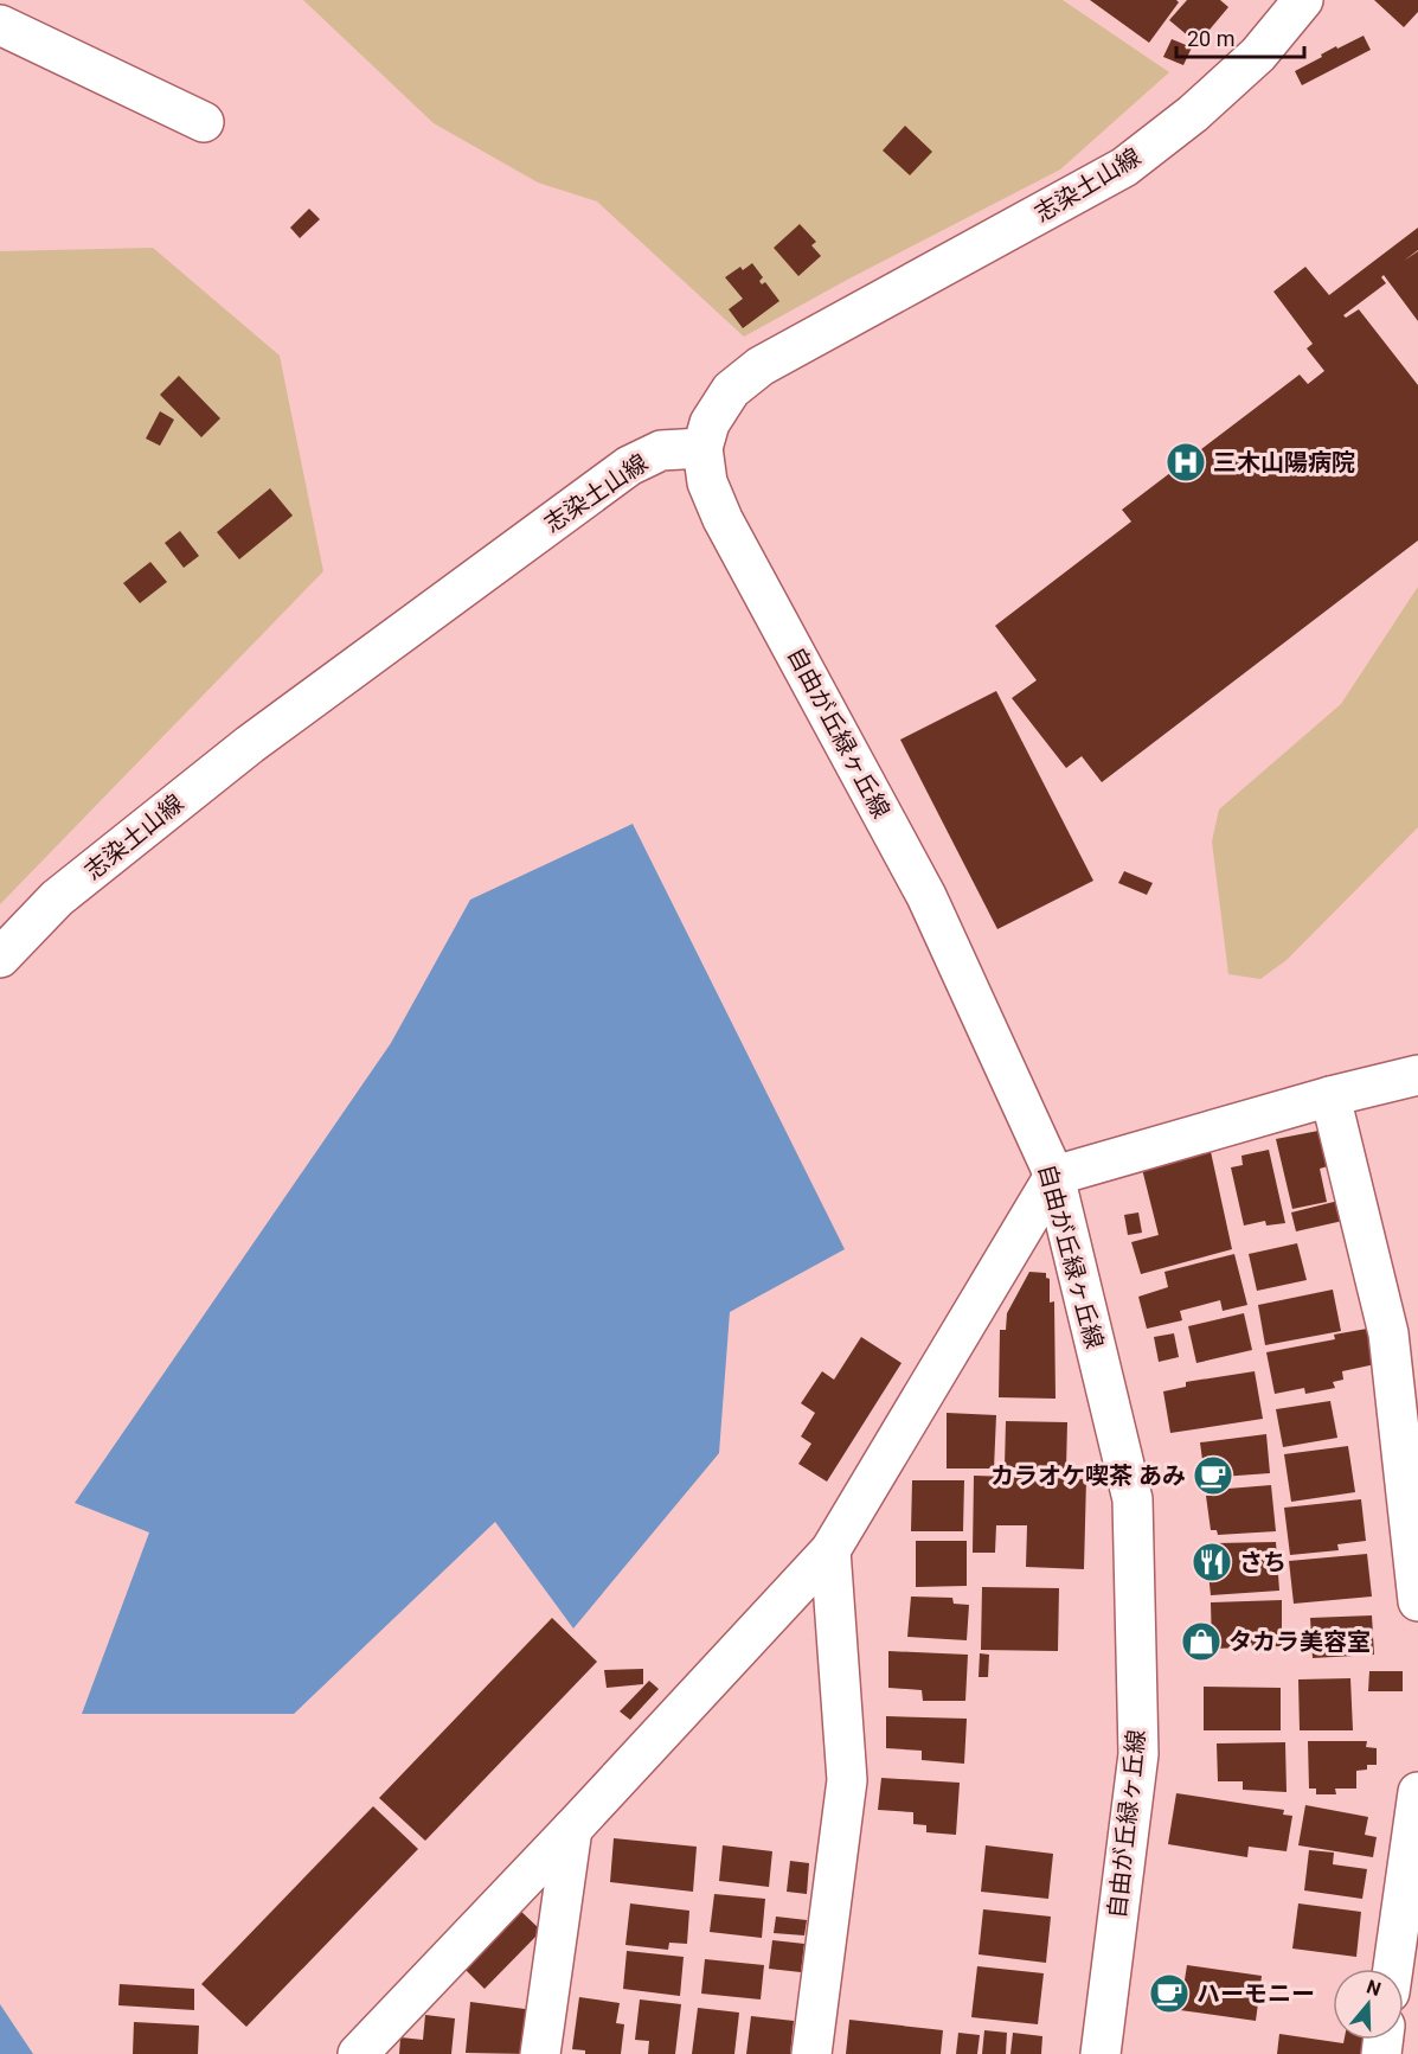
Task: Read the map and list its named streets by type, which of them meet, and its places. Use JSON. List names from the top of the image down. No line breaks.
{"streets":{"street":["志染土山線","自由が丘緑ヶ丘線"]},"crossings":[["志染土山線","自由が丘緑ヶ丘線"]],"places":{"hospital":["三木山陽病院"],"cafe":["カラオケ喫茶 あみ","ハーモニー"],"restaurant":["さち"],"shop":["タカラ美容室"]},"scale_bar":"20 m","north":"top"}
